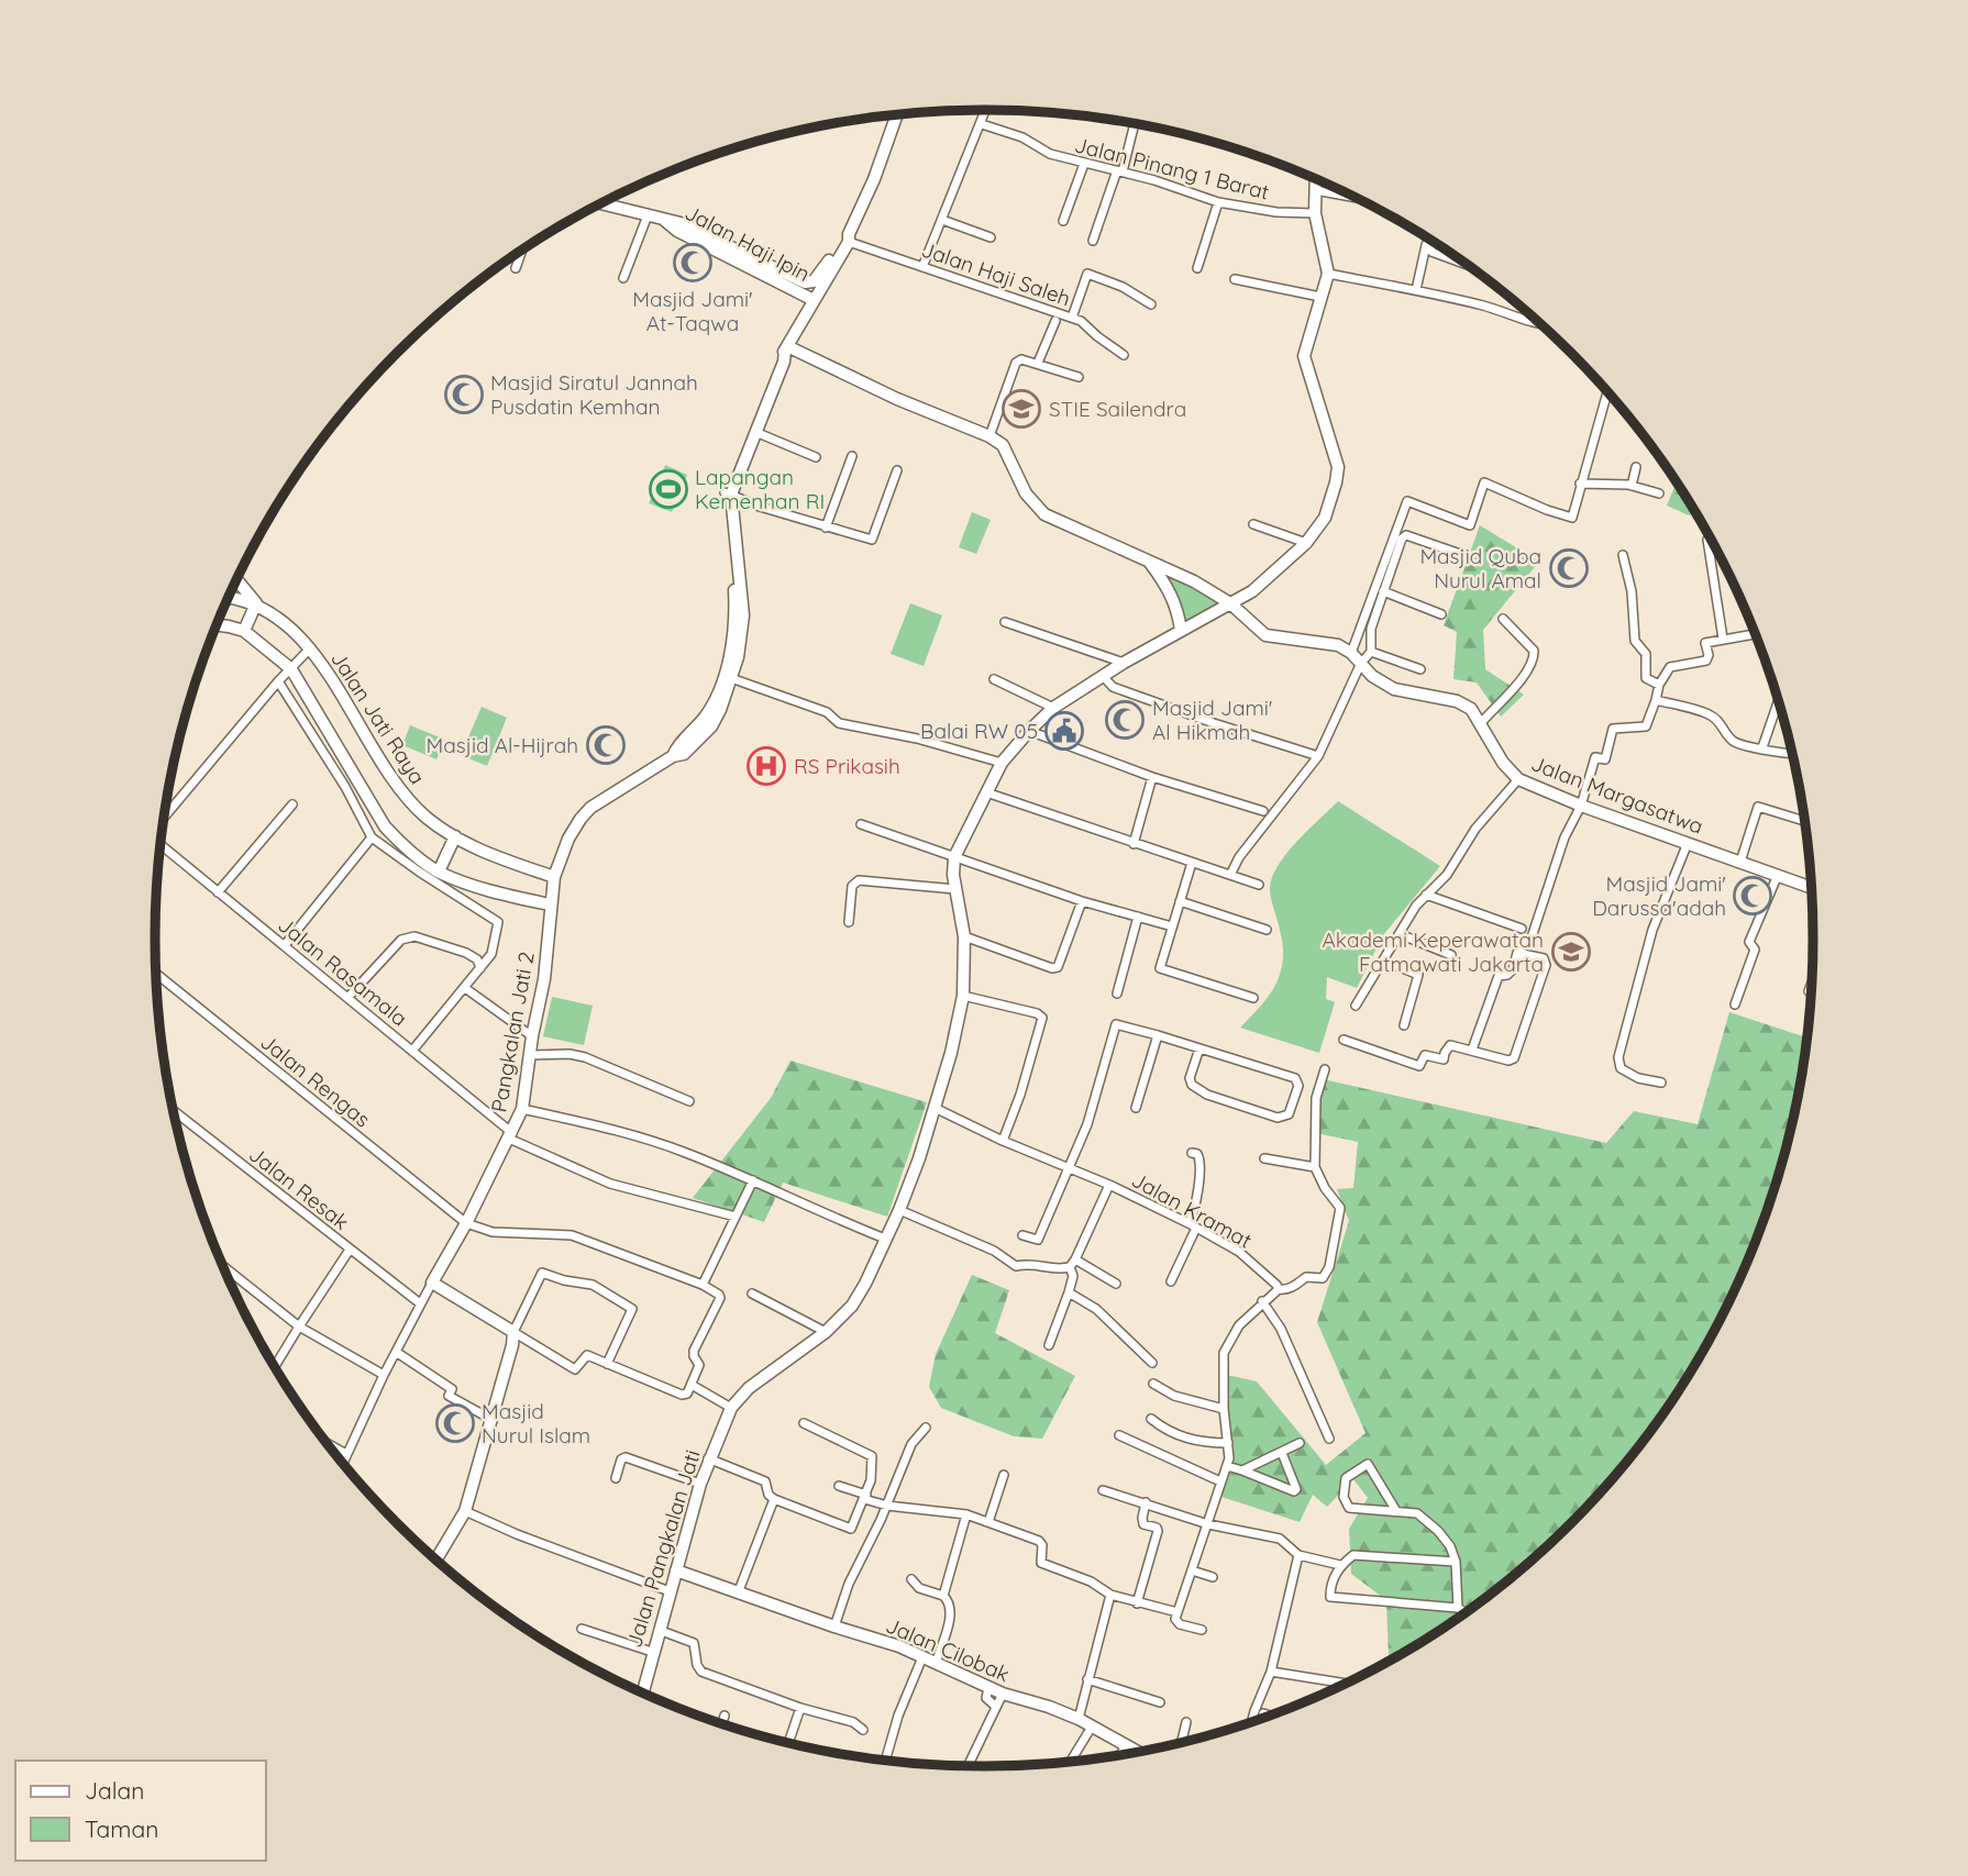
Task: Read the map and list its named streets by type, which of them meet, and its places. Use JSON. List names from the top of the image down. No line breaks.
{"streets":{"main road":["Jalan Haji Ipin","Jalan Jati Raya","Jalan Margasatwa","Pangkalan Jati 2","Jalan Pangkalan Jati","Jalan Cilobak"],"street":["Jalan Pinang 1 Barat","Jalan Haji Saleh","Jalan Rasamala","Jalan Rengas","Jalan Resak","Jalan Kramat"]},"crossings":[["Jalan Haji Ipin","Jalan Haji Saleh"],["Jalan Jati Raya","Pangkalan Jati 2"],["Jalan Margasatwa","Jalan Pangkalan Jati"],["Jalan Rasamala","Pangkalan Jati 2"],["Pangkalan Jati 2","Jalan Rengas"],["Jalan Kramat","Jalan Pangkalan Jati"],["Jalan Pangkalan Jati","Jalan Cilobak"]],"places":{"mosque":["Masjid Jami' At-Taqwa","Masjid Siratul Jannah Pusdatin Kemhan","Masjid Quba Nurul Amal","Masjid Jami' Al Hikmah","Masjid Al-Hijrah","Masjid Jami' Darussa'adah","Masjid Nurul Islam"],"school or university":["STIE Sailendra","Akademi Keperawatan Fatmawati Jakarta"],"sports":["Lapangan Kemenhan RI"],"public building":["Balai RW 05"],"hospital":["RS Prikasih"]},"legend":["Jalan","Taman"]}
